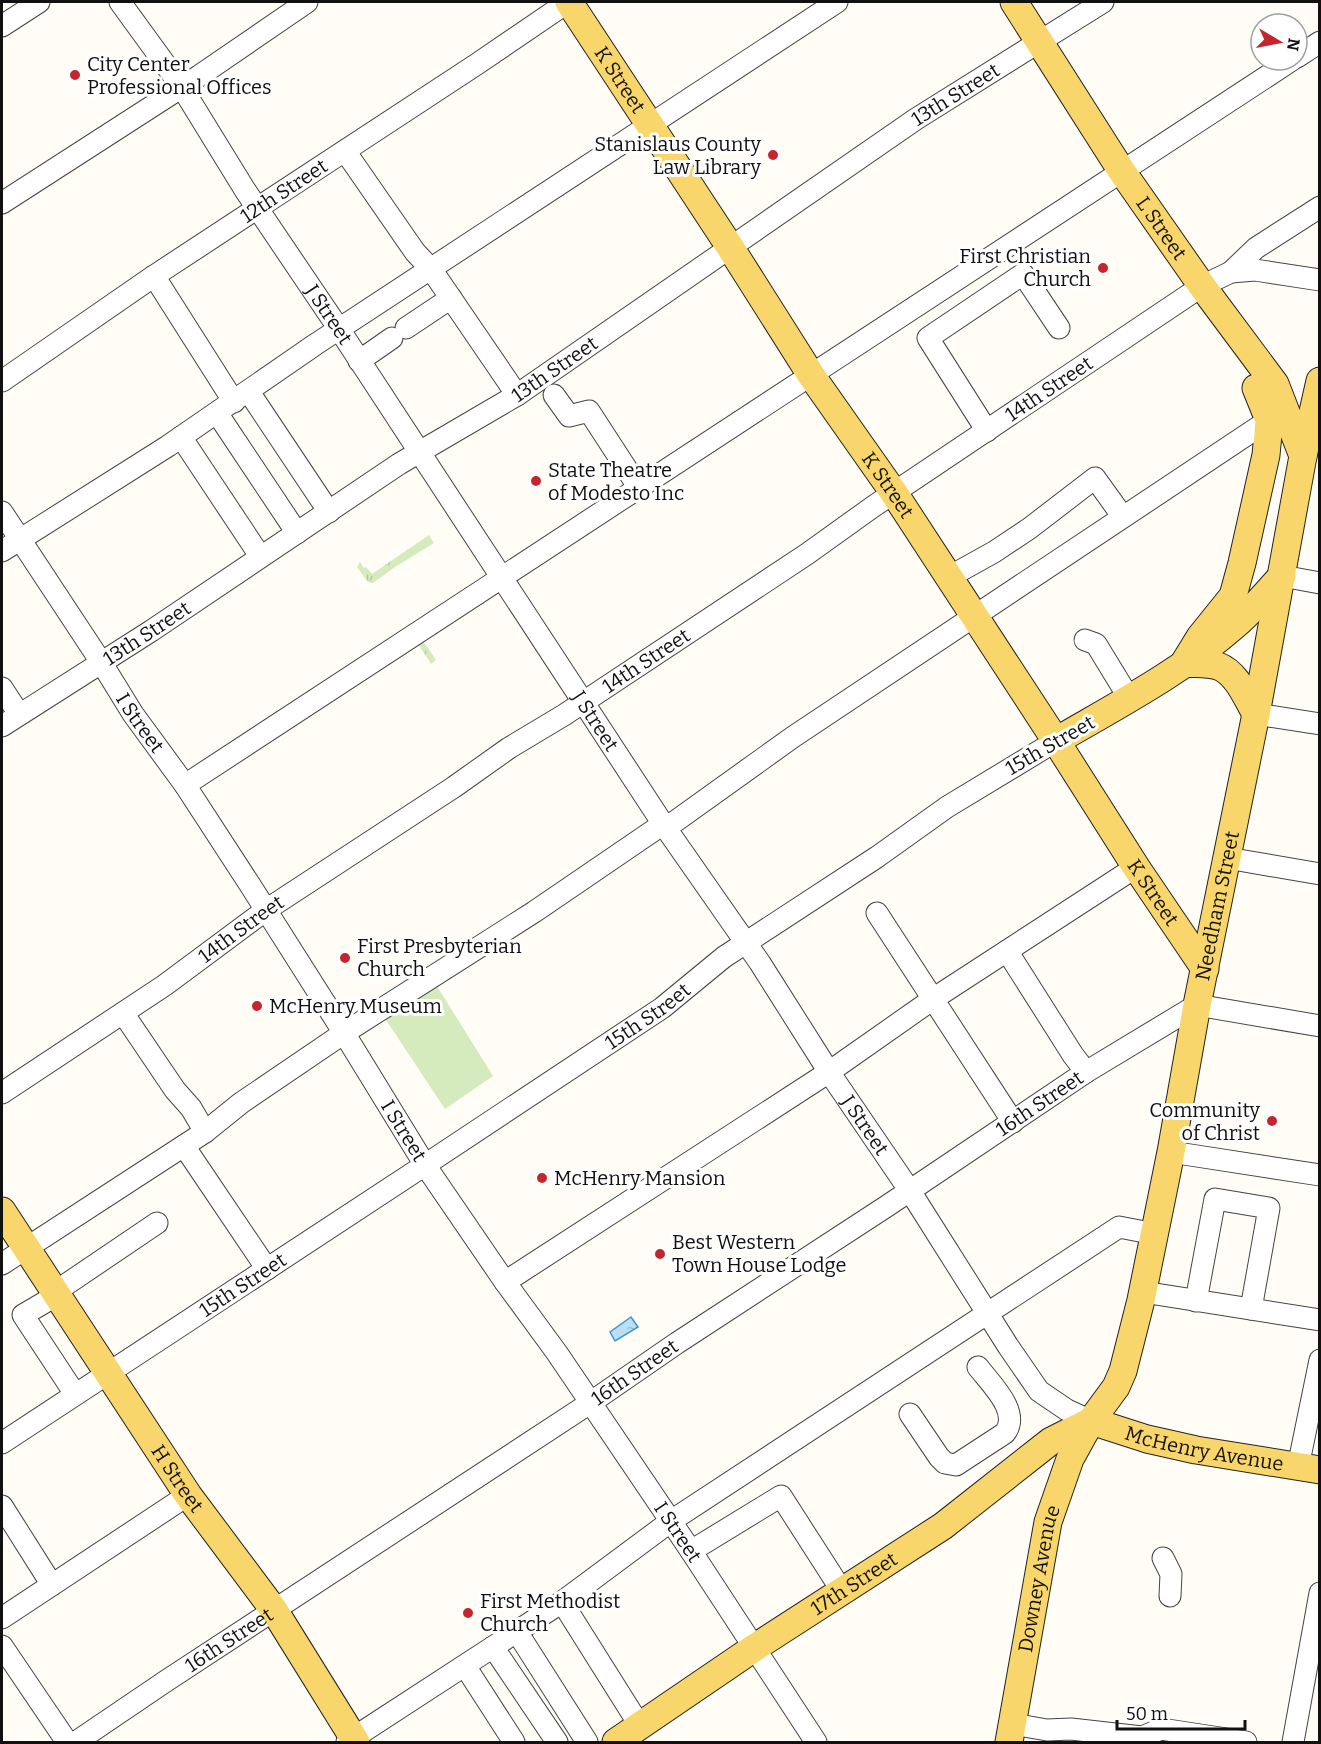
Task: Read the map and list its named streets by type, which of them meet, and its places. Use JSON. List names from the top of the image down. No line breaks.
{"streets":{"main road":["K Street","L Street","15th Street","Needham Street","McHenry Avenue","H Street","Downey Avenue","17th Street"],"street":["13th Street","12th Street","J Street","14th Street","I Street","16th Street"]},"crossings":[["K Street","13th Street"],["K Street","12th Street"],["K Street","14th Street"],["K Street","15th Street"],["K Street","Needham Street"],["13th Street","L Street"],["13th Street","J Street"],["13th Street","I Street"],["12th Street","J Street"],["L Street","14th Street"],["L Street","Needham Street"],["J Street","14th Street"],["J Street","15th Street"],["J Street","Needham Street"],["J Street","16th Street"],["J Street","McHenry Avenue"],["J Street","Downey Avenue"],["J Street","17th Street"],["14th Street","I Street"],["I Street","15th Street"],["I Street","16th Street"],["I Street","17th Street"],["15th Street","Needham Street"],["15th Street","H Street"],["Needham Street","16th Street"],["Needham Street","McHenry Avenue"],["Needham Street","Downey Avenue"],["Needham Street","17th Street"],["16th Street","H Street"],["McHenry Avenue","Downey Avenue"],["McHenry Avenue","17th Street"],["Downey Avenue","17th Street"]],"places":["City Center Professional Offices","Stanislaus County Law Library","First Christian Church","State Theatre of Modesto Inc","First Presbyterian Church","McHenry Museum","Community of Christ","McHenry Mansion","Best Western Town House Lodge","First Methodist Church"],"scale_bar":"50 m","north":"right"}
